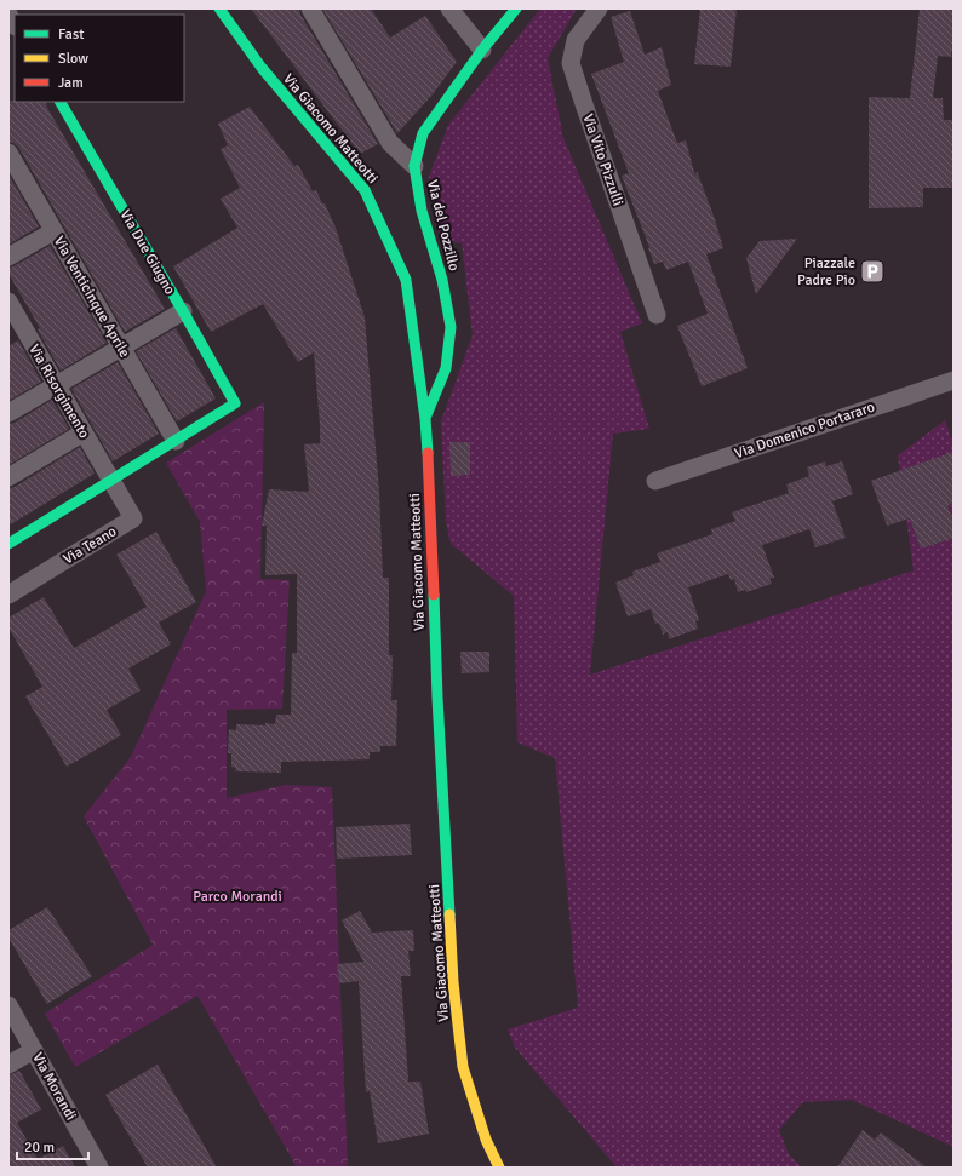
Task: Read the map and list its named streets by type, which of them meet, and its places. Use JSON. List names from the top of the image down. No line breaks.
{"streets":{"street":["Via Giacomo Matteotti","Via Vito Pizzulli","Via del Pozzillo","Via Due Giugno","Via Venticinque Aprile","Via Risorgimento","Via Domenico Portararo","Via Teano","Via Morandi"]},"crossings":[["Via Giacomo Matteotti","Via del Pozzillo"],["Via Due Giugno","Via Venticinque Aprile"],["Via Risorgimento","Via Teano"]],"parks":["Parco Morandi"],"places":{"parking":["Piazzale Padre Pio"]},"legend":["Fast","Slow","Jam"],"scale_bar":"20 m"}
